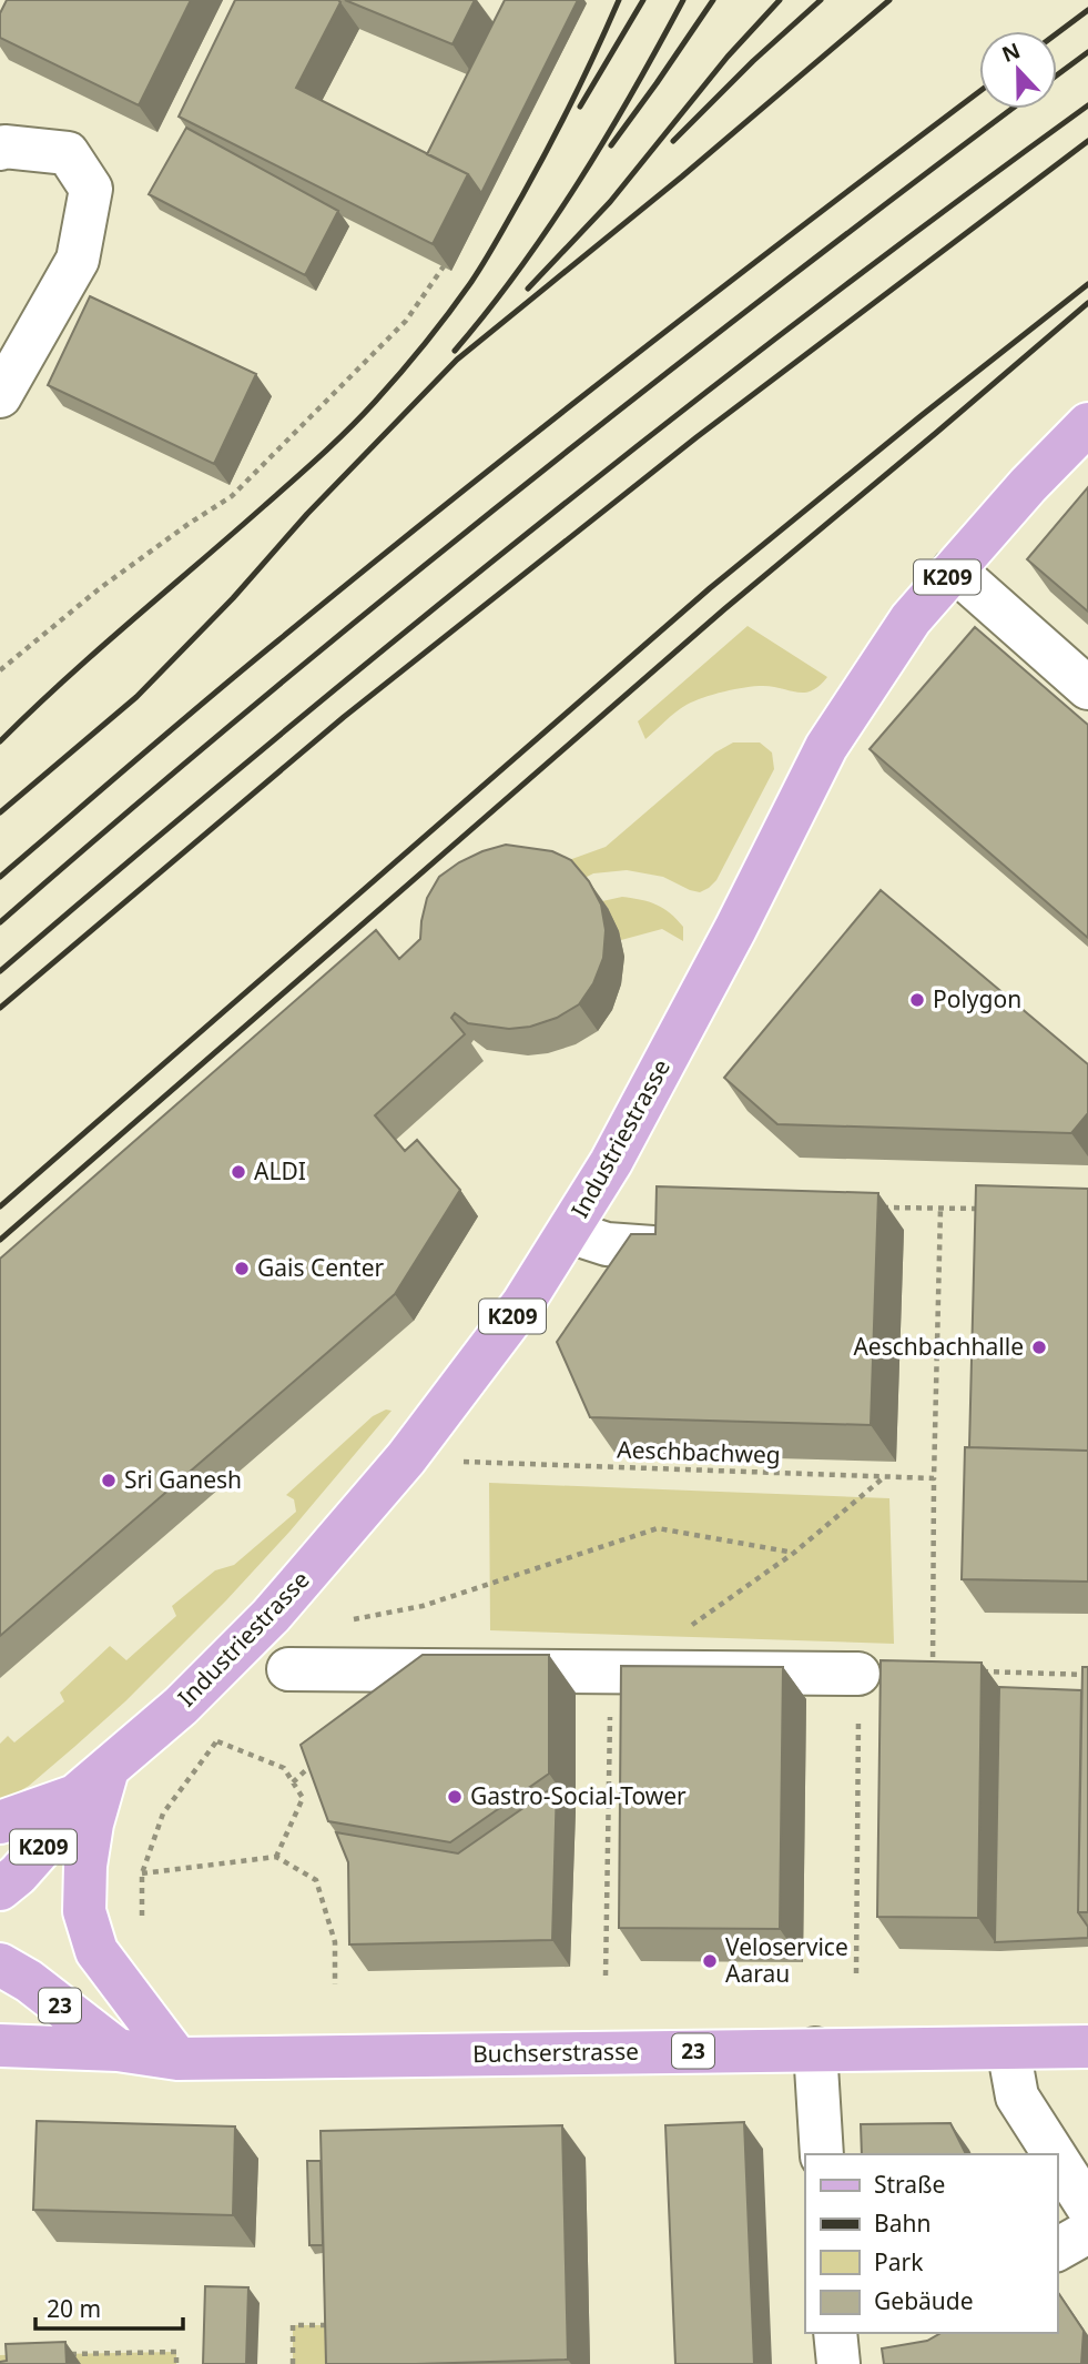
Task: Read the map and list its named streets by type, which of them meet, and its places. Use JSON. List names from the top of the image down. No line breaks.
{"streets":{"main road":["K209","Industriestrasse","23","Buchserstrasse"],"path":["Aeschbachweg"]},"crossings":[["Industriestrasse","23"],["23","Buchserstrasse"]],"places":["Polygon","ALDI","Gais Center","Aeschbachhalle","Sri Ganesh","Gastro-Social-Tower","Veloservice Aarau"],"legend":["Straße","Bahn","Park","Gebäude"],"scale_bar":"20 m","north":"top"}
